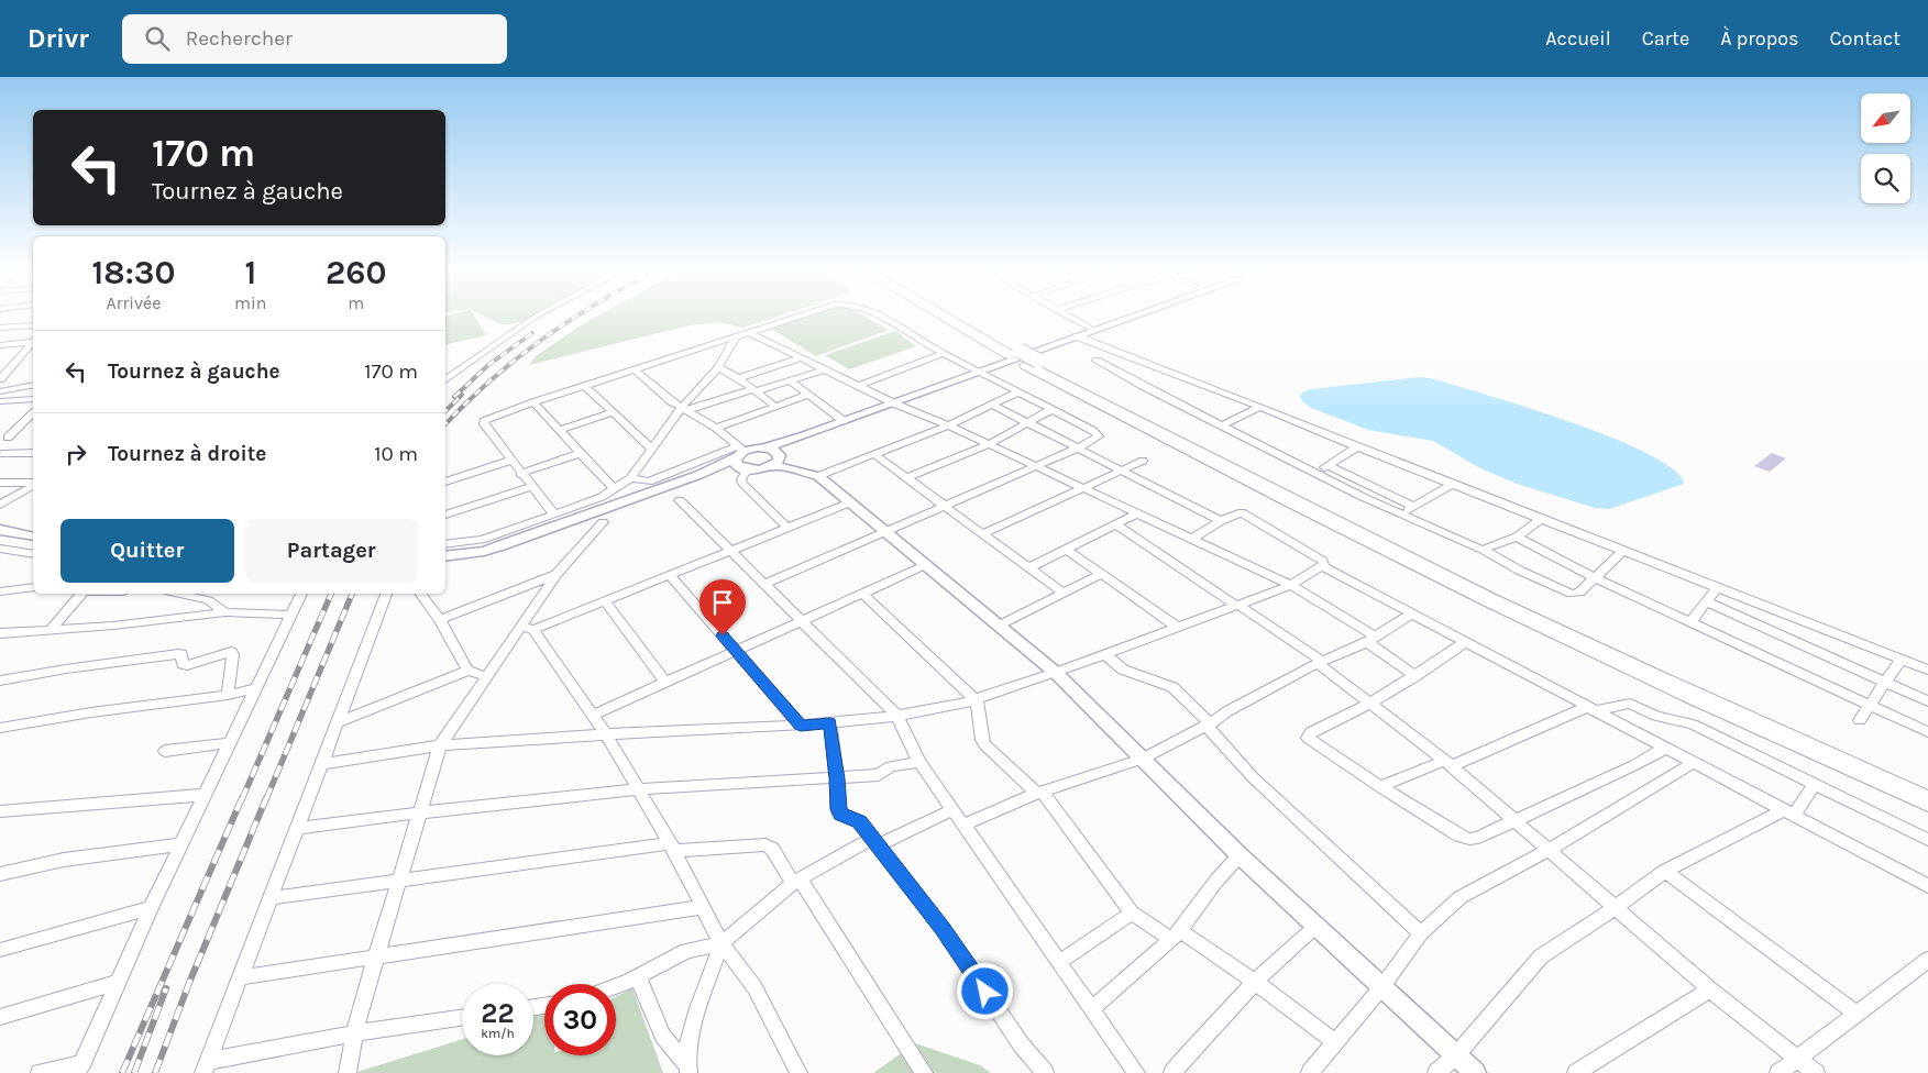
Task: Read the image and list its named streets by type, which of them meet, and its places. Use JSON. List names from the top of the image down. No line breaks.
{"north":"bottom left","page":{"header":"Drivr","search":"Rechercher","nav":["Accueil","Carte","À propos","Contact"],"turn":["170 m","Tournez à gauche"],"eta":["18:30","Arrivée","1","min","260","m"],"list":[{"name":"Tournez à gauche","value":"170 m"},{"name":"Tournez à droite","value":"10 m"}],"buttons":["Quitter","Partager"],"speed":"22 km/h","limit":"30"}}
